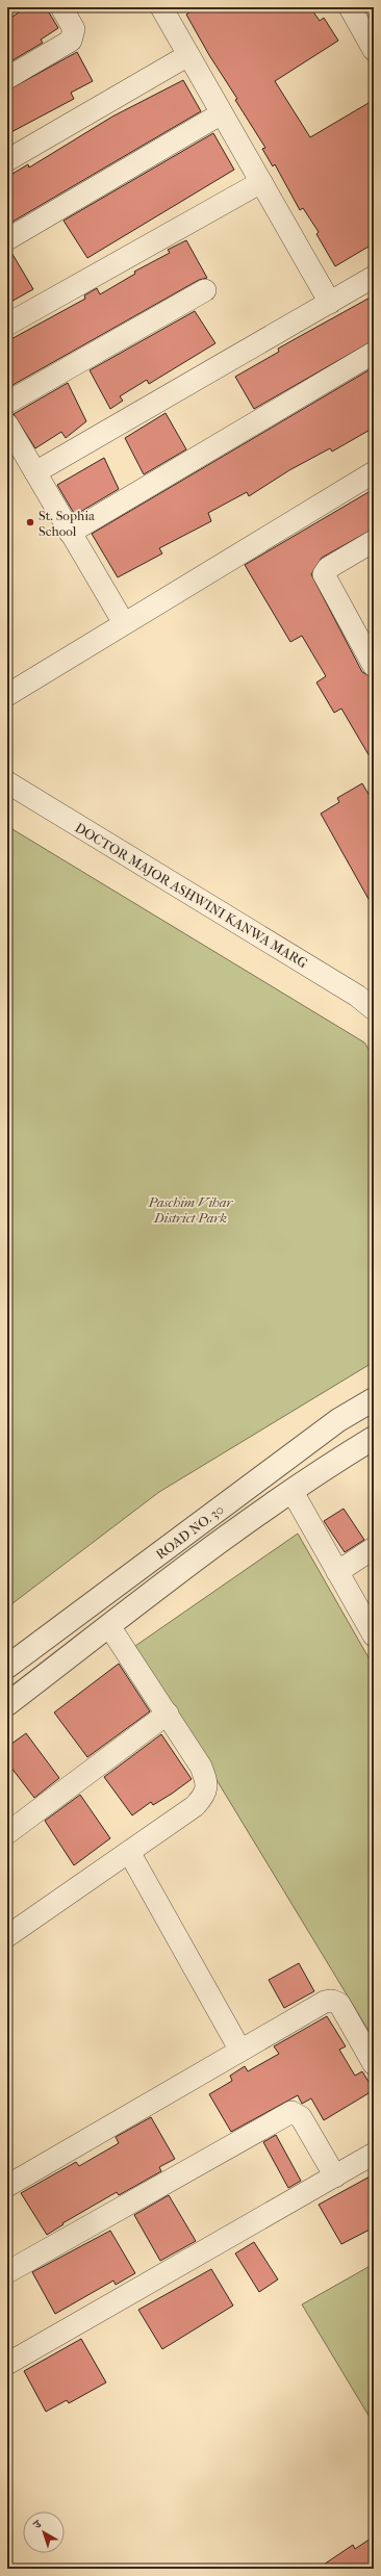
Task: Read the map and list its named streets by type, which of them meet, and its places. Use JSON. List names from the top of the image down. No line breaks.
{"streets":{"street":["DOCTOR MAJOR ASHWINI KANWA MARG","ROAD NO. 30"]},"parks":["Paschim Vihar District Park"],"places":["St. Sophia School"],"north":"top left"}
